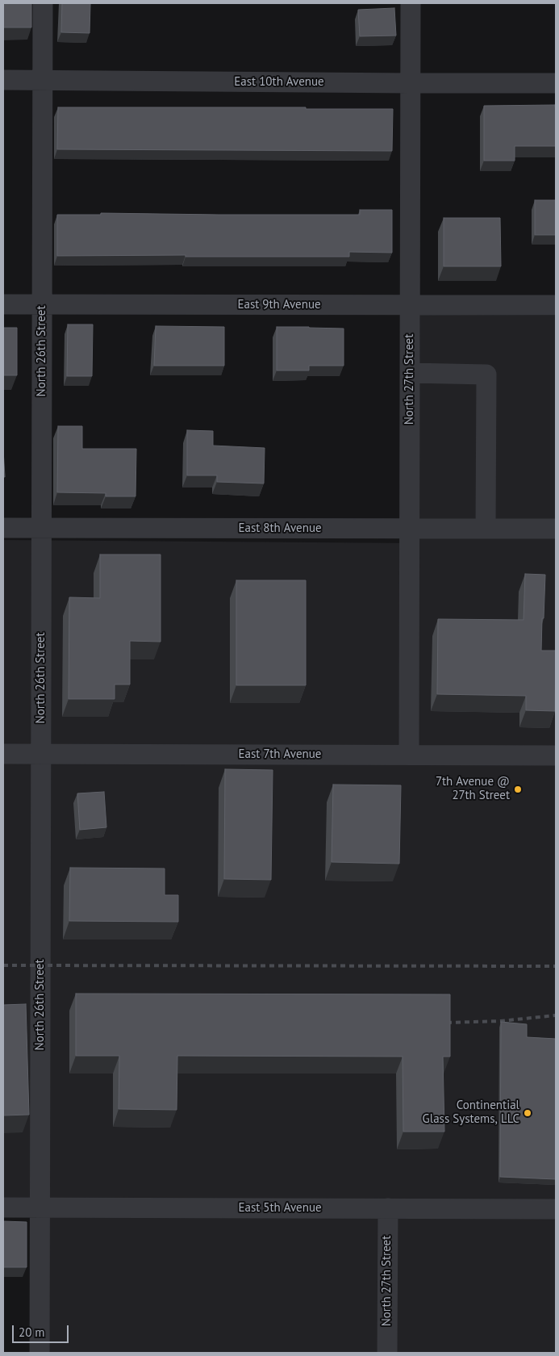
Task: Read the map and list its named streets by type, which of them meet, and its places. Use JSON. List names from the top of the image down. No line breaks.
{"streets":{"street":["East 10th Avenue","East 9th Avenue","North 26th Street","North 27th Street","East 8th Avenue","East 7th Avenue","East 5th Avenue"]},"crossings":[["East 10th Avenue","North 26th Street"],["East 10th Avenue","North 27th Street"],["East 9th Avenue","North 26th Street"],["East 9th Avenue","North 27th Street"],["North 26th Street","East 8th Avenue"],["North 26th Street","East 7th Avenue"],["North 26th Street","East 5th Avenue"],["North 27th Street","East 8th Avenue"],["North 27th Street","East 7th Avenue"],["North 27th Street","East 5th Avenue"]],"places":["7th Avenue @ 27th Street","Continential Glass Systems, LLC"],"scale_bar":"20 m"}
